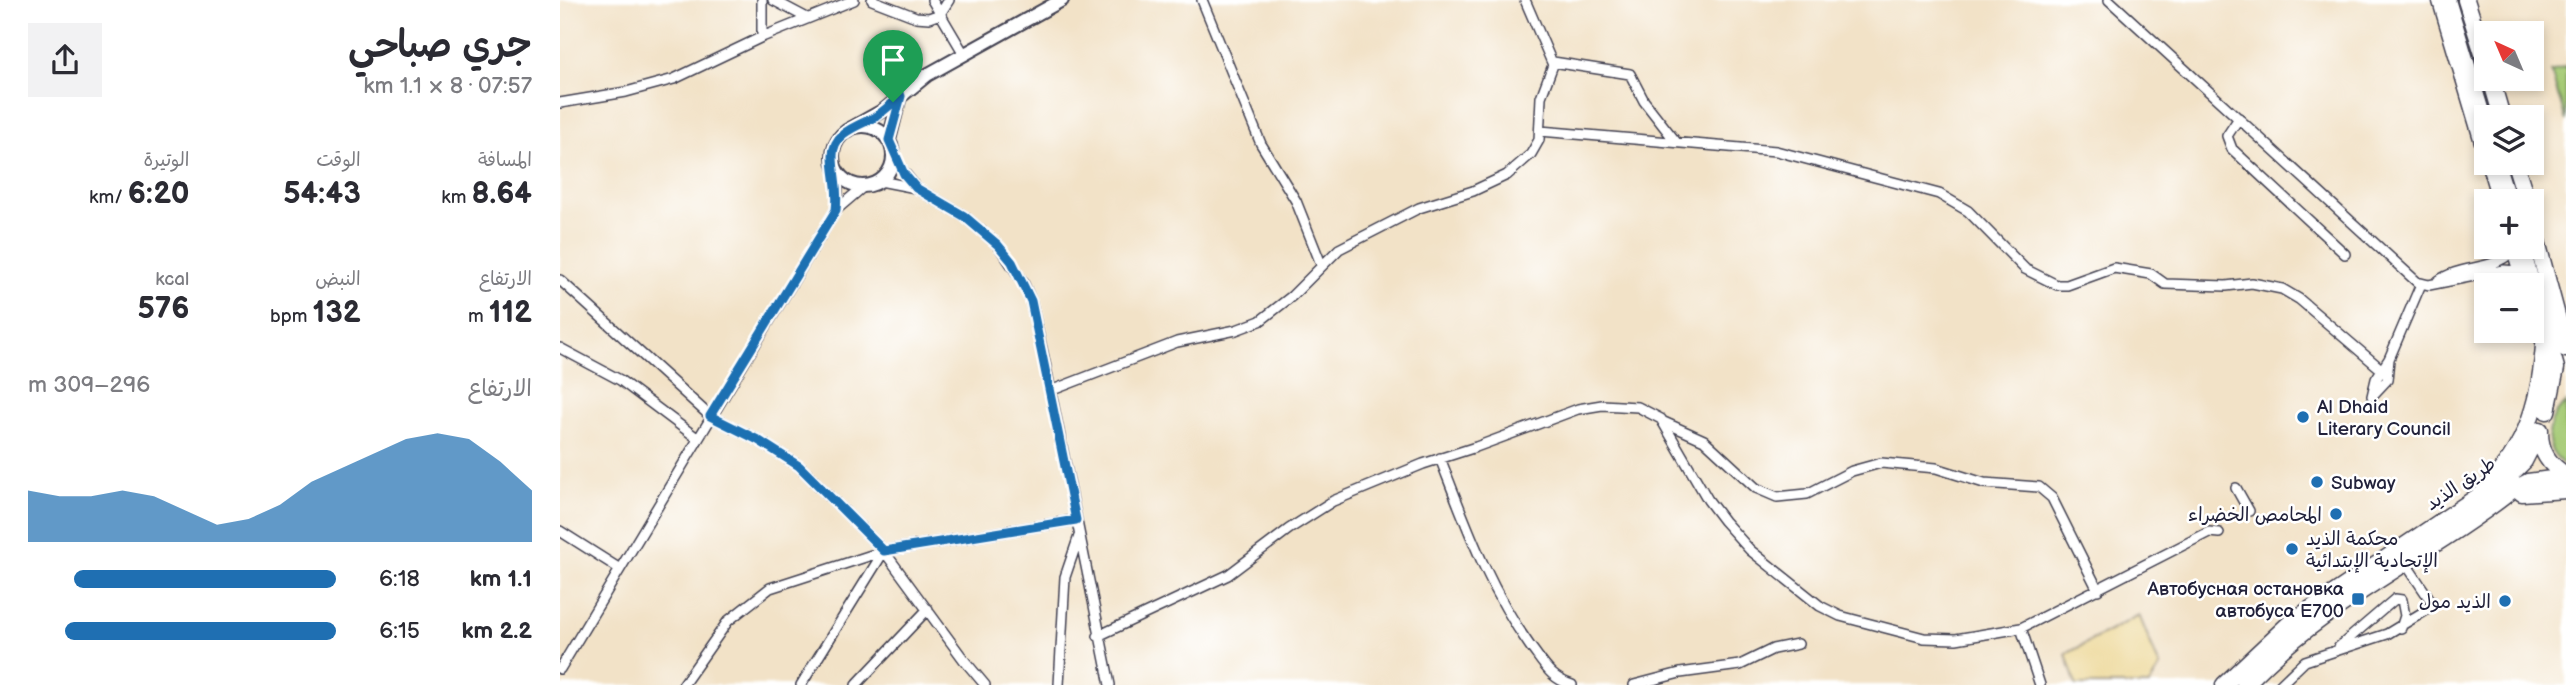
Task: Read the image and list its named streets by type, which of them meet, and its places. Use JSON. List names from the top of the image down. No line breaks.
{"streets":{"highway":["طريق الذيد"]},"places":{"other":["Al Dhaid Literary Council","Subway","المحامص الخضراء","محكمة الذيد الإتحادية الإبتدائية","الذيد مول"],"transit":["Автобусная остановка автобуса Е700"]},"north":"top left","page":{"heading":["جري صباحي","07:57 · 8 × 1.1 km"],"map_buttons":["+","−"],"stats":[["المسافة","8.64 km"],["الوقت","54:43"],["الوتيرة","6:20 /km"],["الارتفاع","112 m"],["النبض","132 bpm"],["kcal","576"]],"chart":["الارتفاع","296–309 m"],"list":[{"name":"1.1 km","note":"6:18"},{"name":"2.2 km","note":"6:15"}]}}
